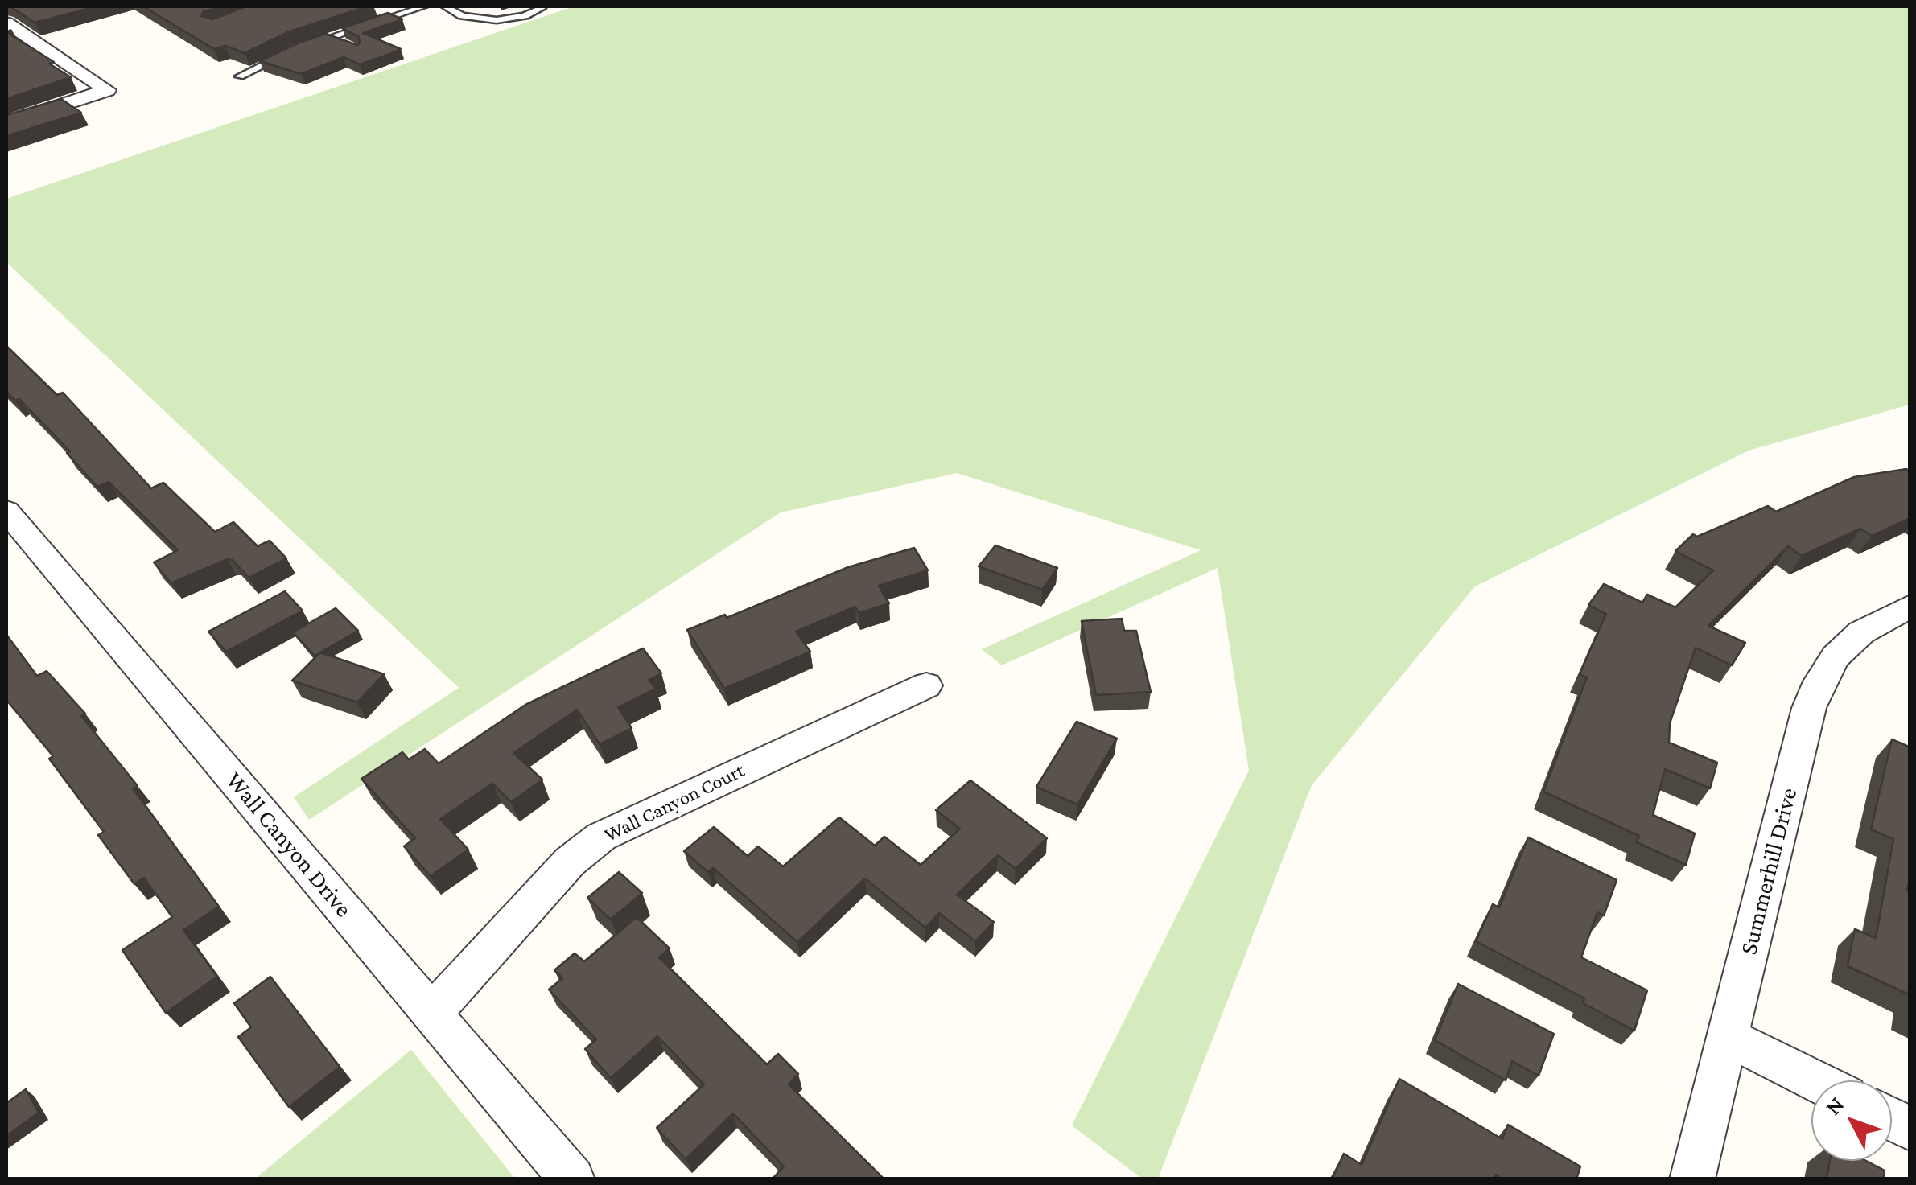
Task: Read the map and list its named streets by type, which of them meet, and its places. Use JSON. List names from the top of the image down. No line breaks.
{"streets":{"street":["Wall Canyon Court","Wall Canyon Drive","Summerhill Drive"]},"crossings":[["Wall Canyon Court","Wall Canyon Drive"]],"north":"top left"}
